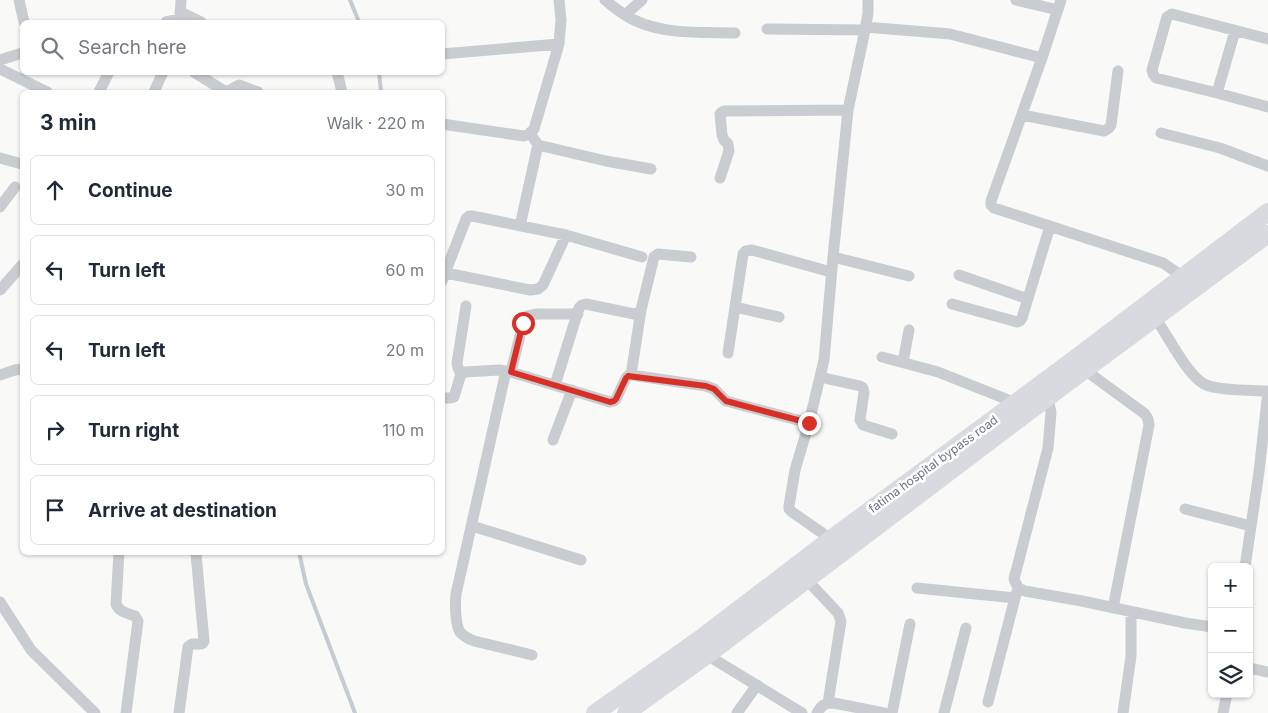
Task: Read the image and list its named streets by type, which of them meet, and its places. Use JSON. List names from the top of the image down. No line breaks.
{"streets":{"highway":["fatima hospital bypass road"]},"page":{"search":"Search here","heading":["3 min","Walk · 220 m"],"list":[["Continue","30 m"],["Turn left","60 m"],["Turn left","20 m"],["Turn right","110 m"],"Arrive at destination"],"map_buttons":["+","−"]}}
